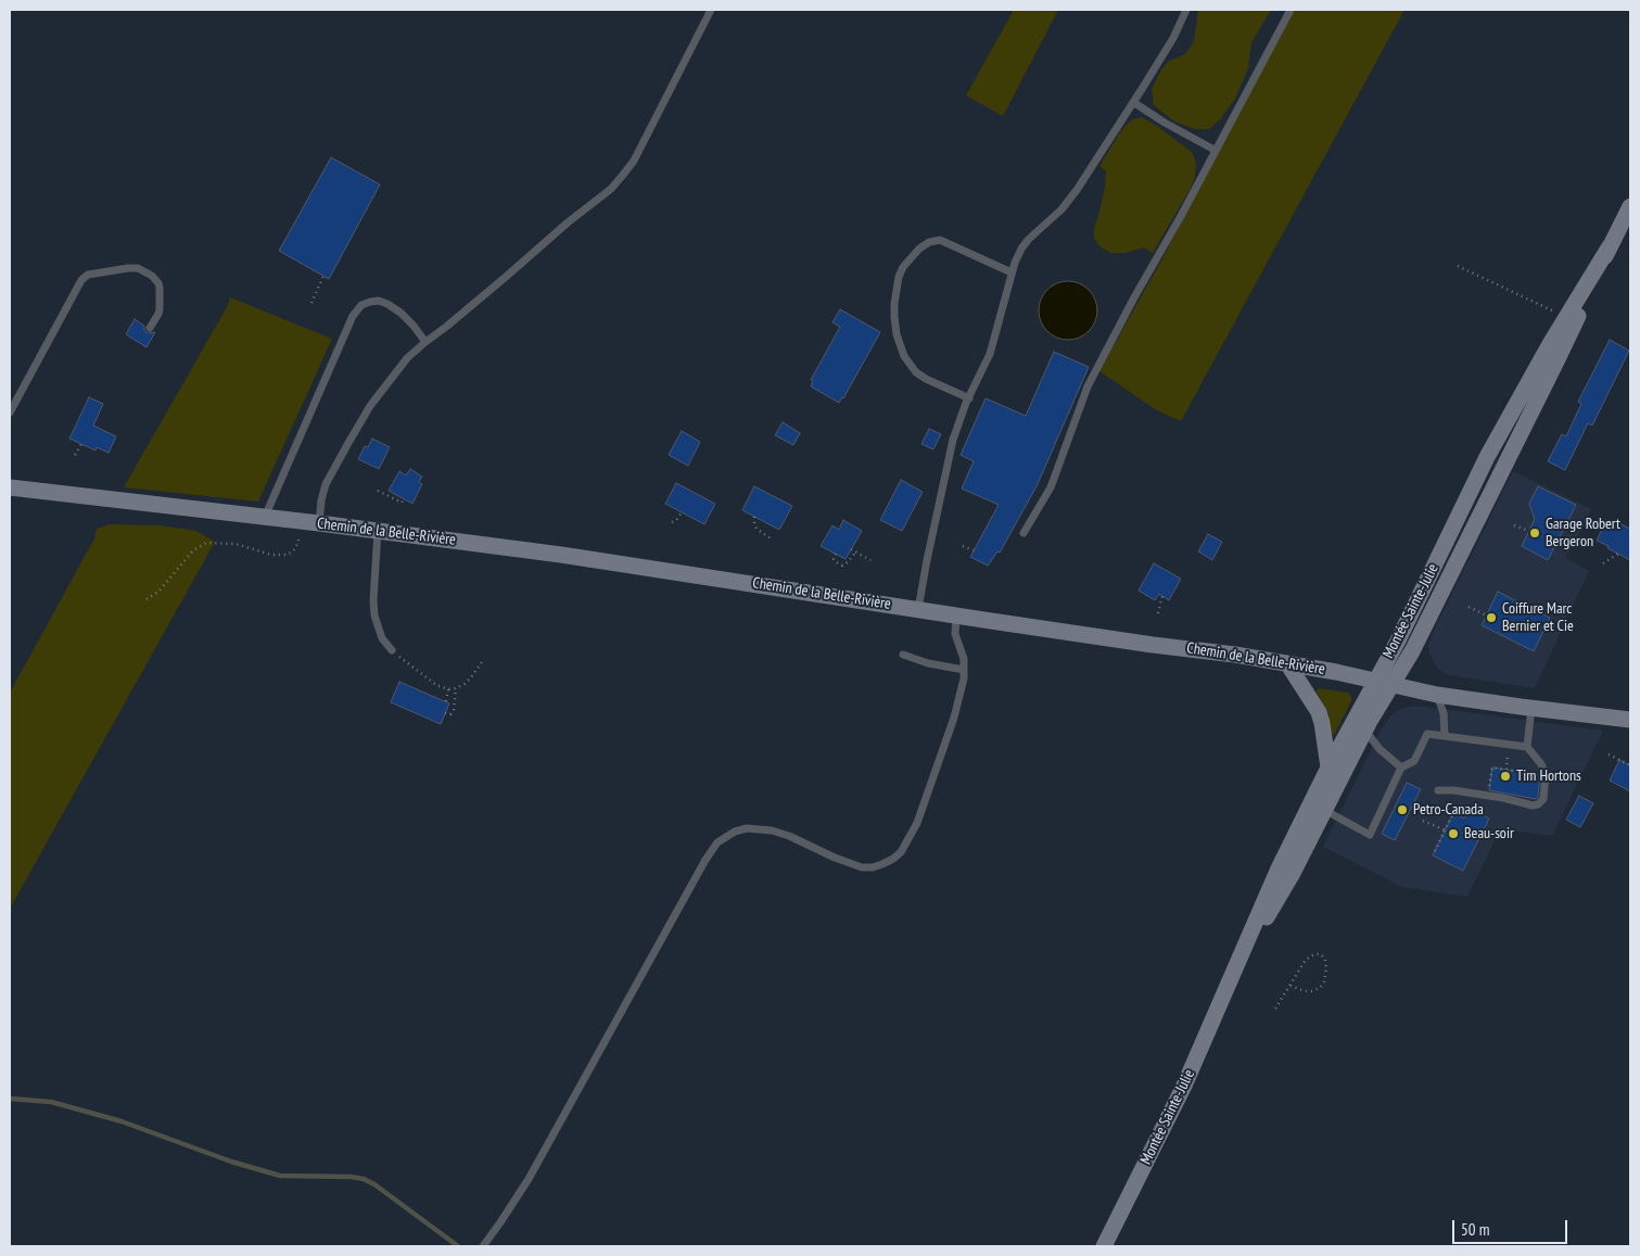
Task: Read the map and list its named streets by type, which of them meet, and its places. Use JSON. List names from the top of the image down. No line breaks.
{"streets":{"main road":["Chemin de la Belle-Rivière","Montée Sainte-Julie"]},"crossings":[["Chemin de la Belle-Rivière","Montée Sainte-Julie"]],"places":["Garage Robert Bergeron","Coiffure Marc Bernier et Cie","Tim Hortons","Petro-Canada","Beau-soir"],"scale_bar":"50 m"}
